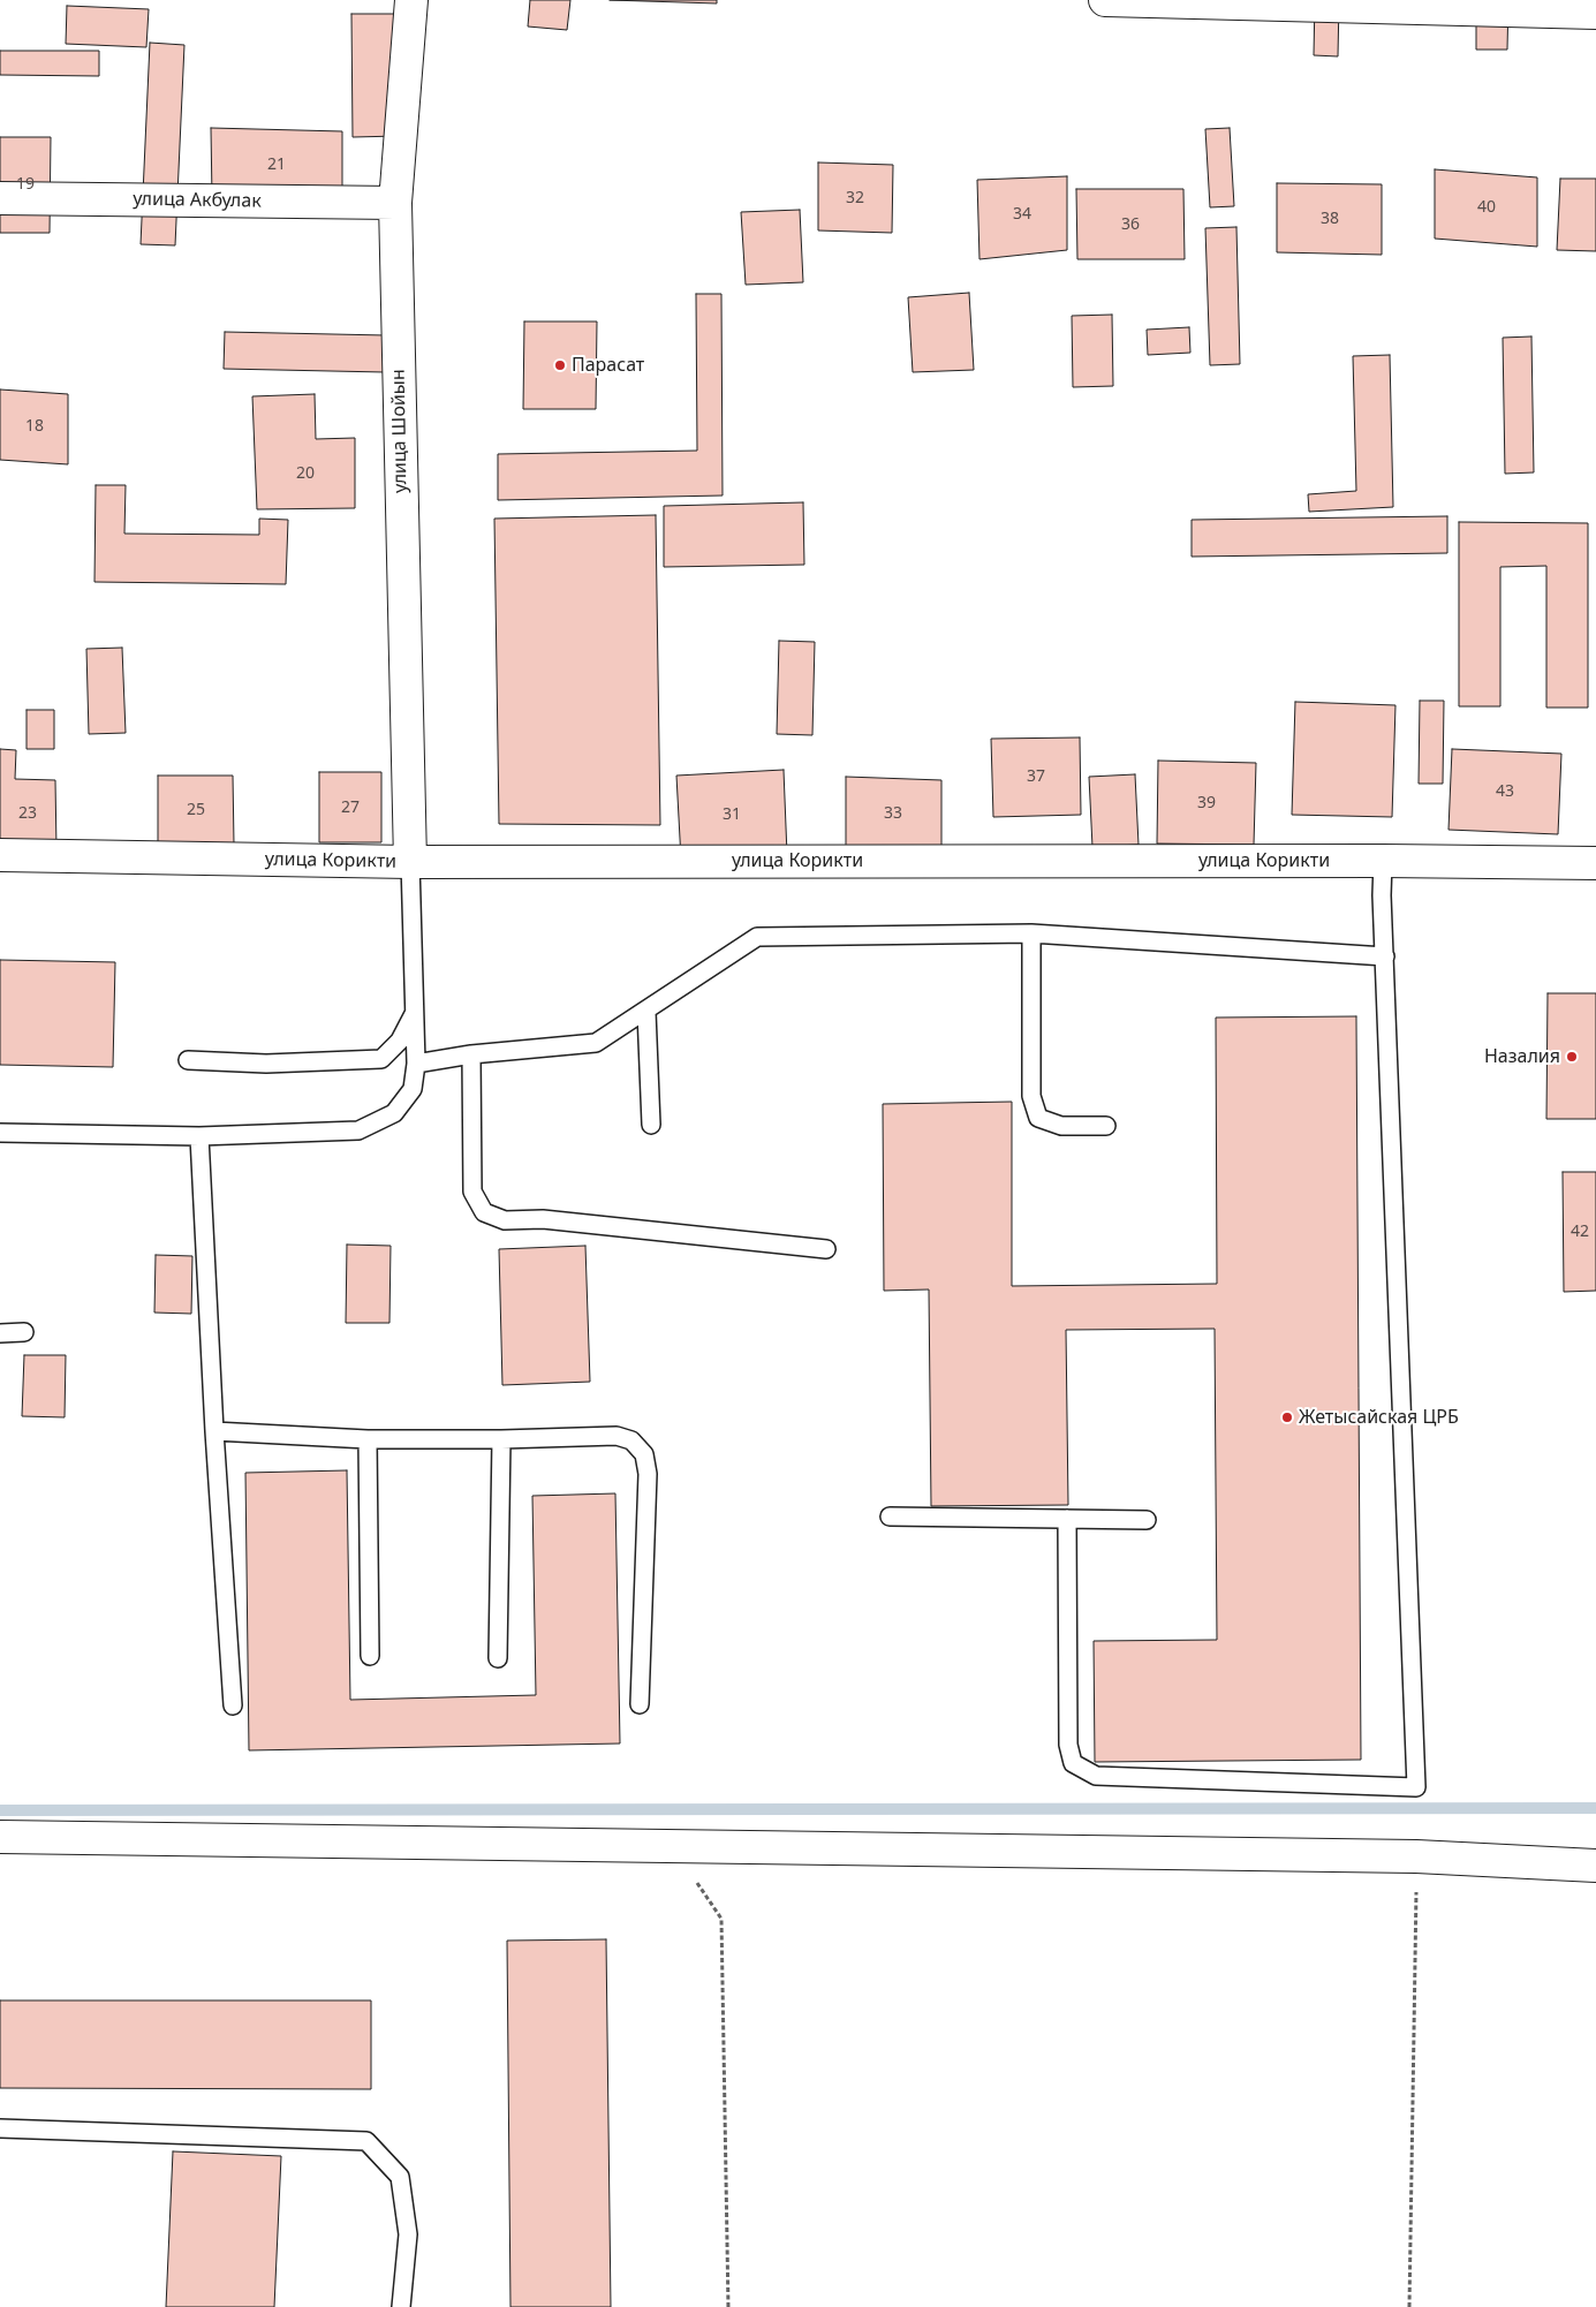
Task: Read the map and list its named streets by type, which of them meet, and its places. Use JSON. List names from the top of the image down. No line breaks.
{"streets":{"street":["улица Акбулак","улица Шойын","улица Корикти"]},"crossings":[["улица Акбулак","улица Шойын"],["улица Шойын","улица Корикти"]],"places":["Парасат","Назалия","Жетысайская ЦРБ"],"house_numbers":["21","19","32","40","34","38","36","18","20","37","43","39","27","25","23","33","31","42"]}
